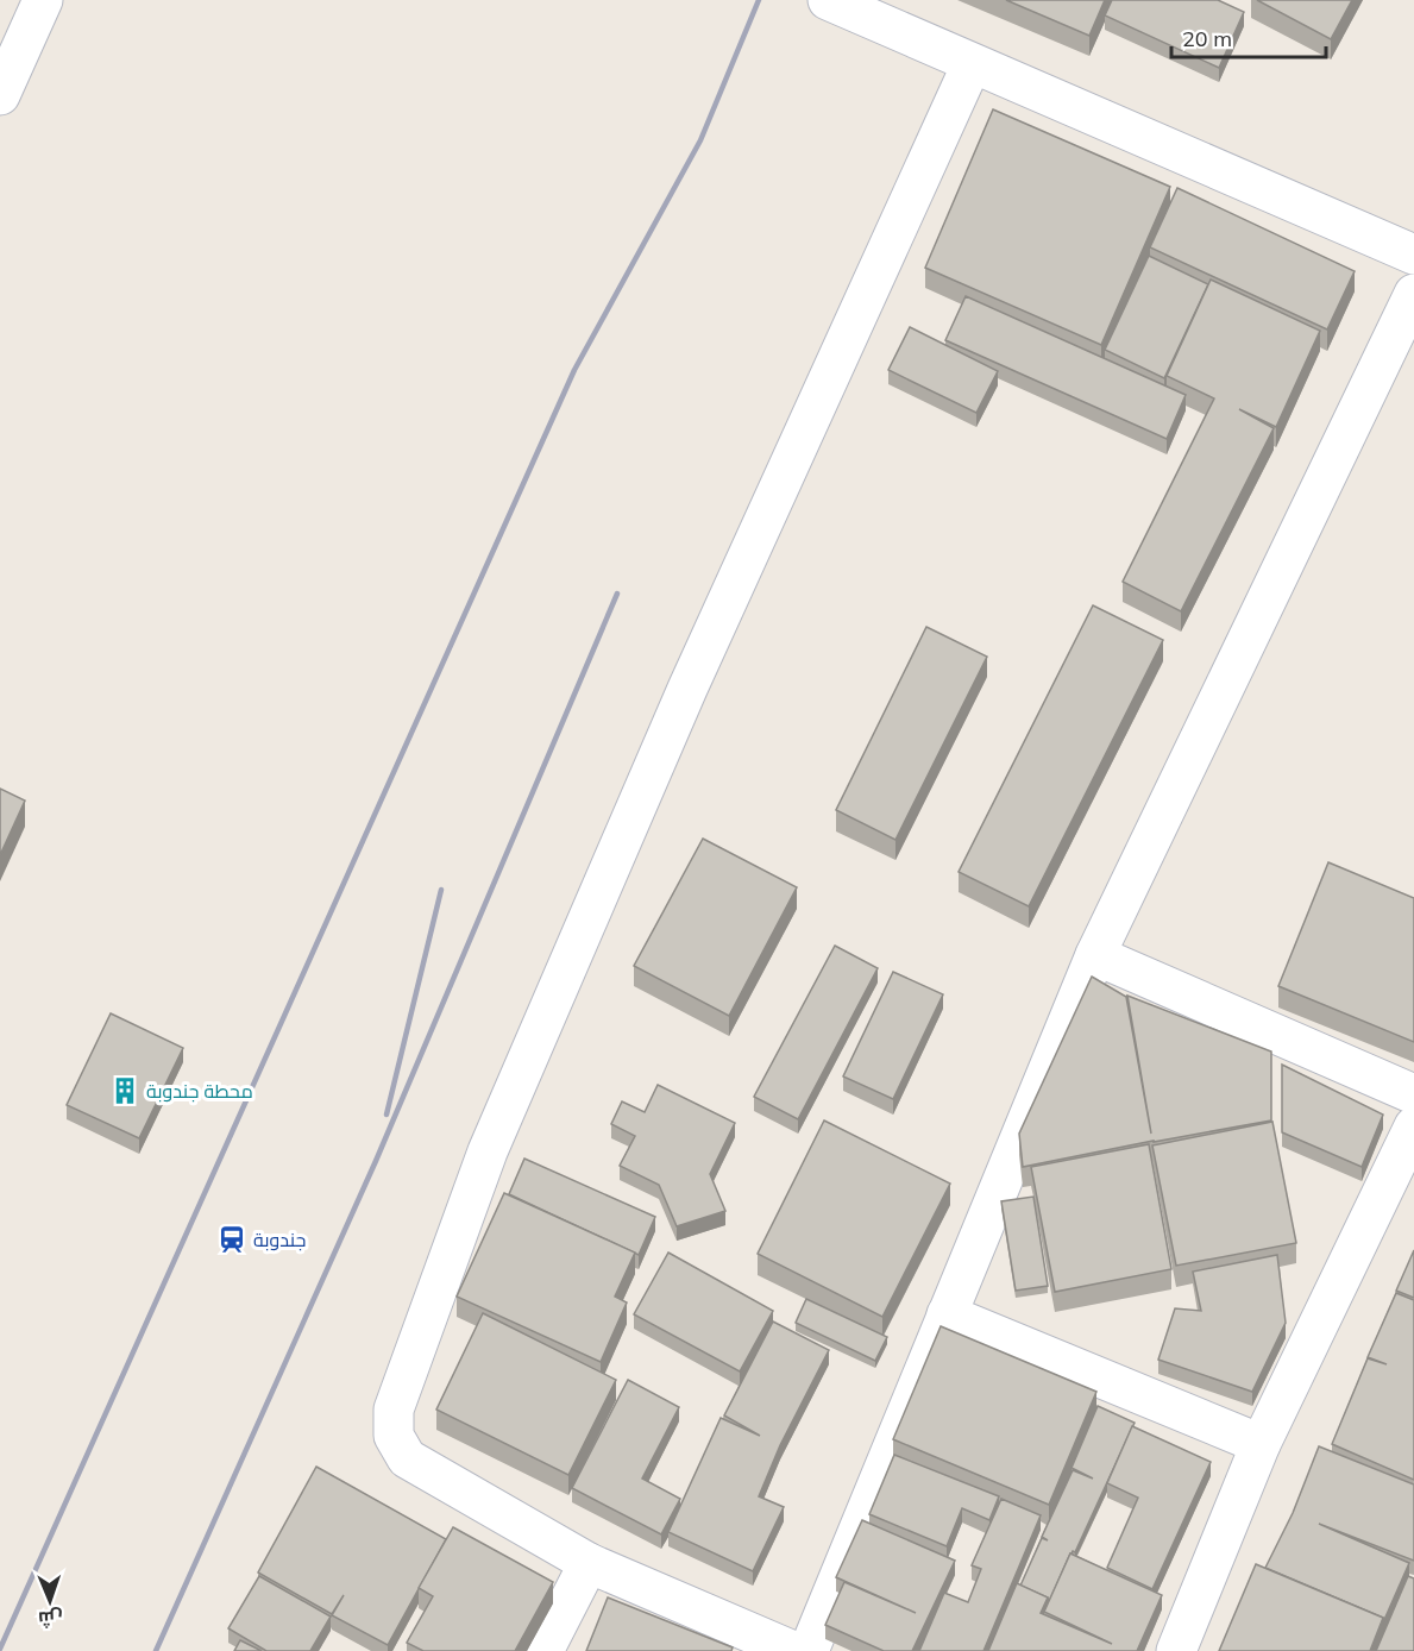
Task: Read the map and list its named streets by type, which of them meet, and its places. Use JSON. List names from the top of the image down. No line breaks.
{"places":{"building":["محطة جندوبة"],"station":["جندوبة"]},"scale_bar":"20 m","north":"bottom"}
